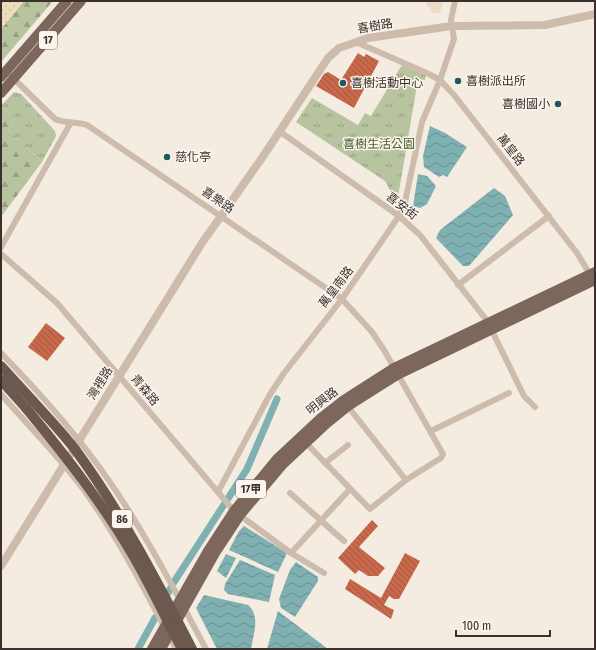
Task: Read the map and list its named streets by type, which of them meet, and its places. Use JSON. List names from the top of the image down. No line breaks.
{"streets":{"highway":["86"],"main road":["17","明興路","17甲"],"street":["喜樹路","萬皇路","喜樂路","喜安街","萬皇南路","灣裡路","青森路"]},"crossings":[["喜樹路","喜樂路"],["喜樹路","喜安街"],["喜樹路","灣裡路"],["17","喜樂路"],["萬皇路","萬皇南路"],["萬皇路","明興路"],["喜樂路","萬皇南路"],["喜樂路","灣裡路"],["喜樂路","明興路"],["喜安街","萬皇南路"],["喜安街","明興路"],["萬皇南路","青森路"],["灣裡路","青森路"],["青森路","明興路"]],"parks":["喜樹生活公園"],"places":["喜樹派出所","喜樹活動中心","喜樹國小","慈化亭"],"scale_bar":"100 m"}
